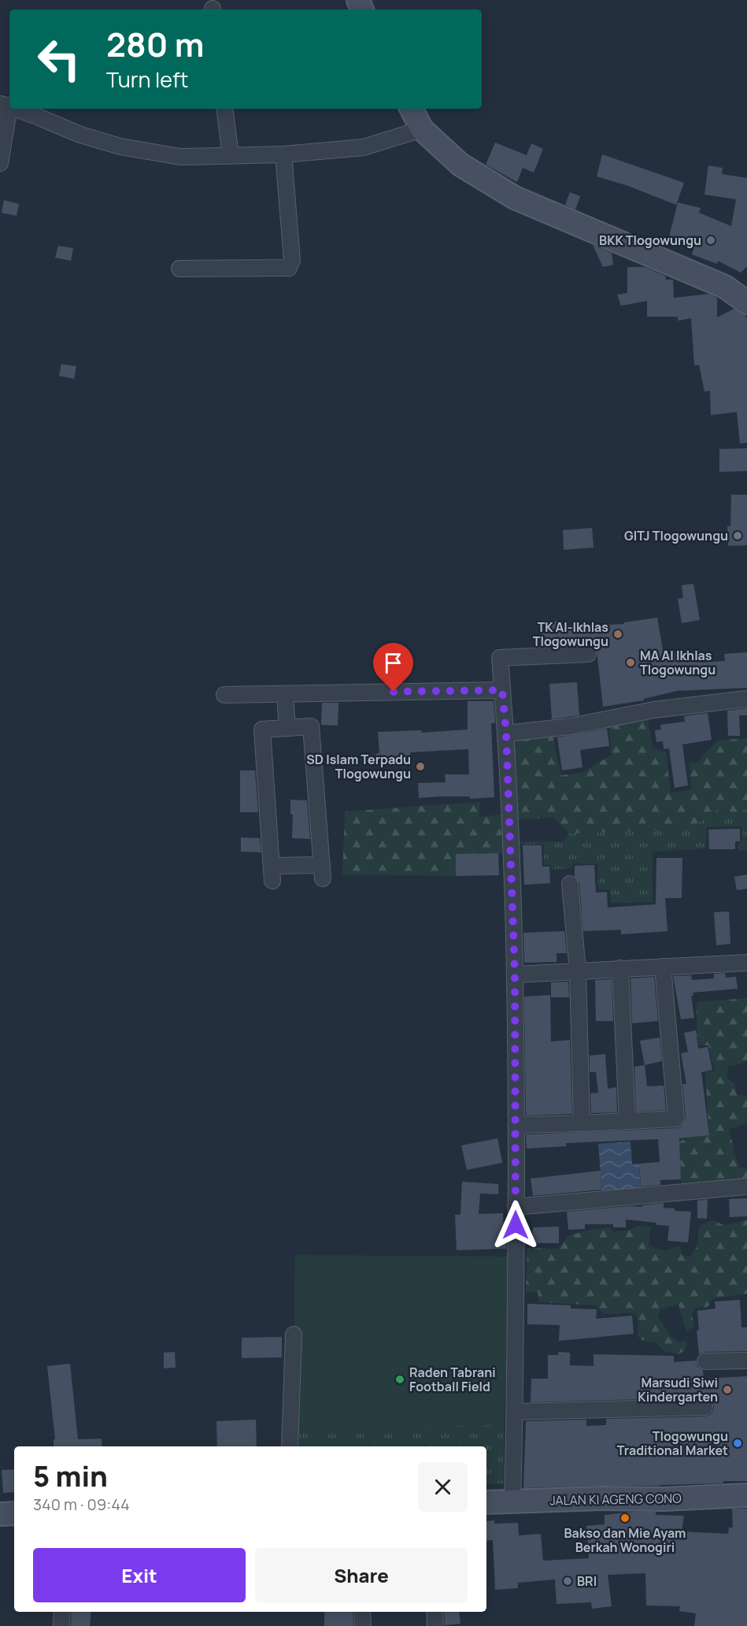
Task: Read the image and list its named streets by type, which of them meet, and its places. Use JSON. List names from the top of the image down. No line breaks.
{"streets":{"main road":["JALAN KI AGENG CONO"]},"places":["BKK Tlogowungu","GITJ Tlogowungu","TK Al-Ikhlas Tlogowungu","MA Al Ikhlas Tlogowungu","SD Islam Terpadu Tlogowungu","Raden Tabrani Football Field","Marsudi Siwi Kindergarten","Tlogowungu Traditional Market","Bakso dan Mie Ayam Berkah Wonogiri","BRI"],"page":{"turn":["280 m","Turn left"],"heading":["5 min","340 m · 09:44"],"buttons":["Exit","Share"]}}
